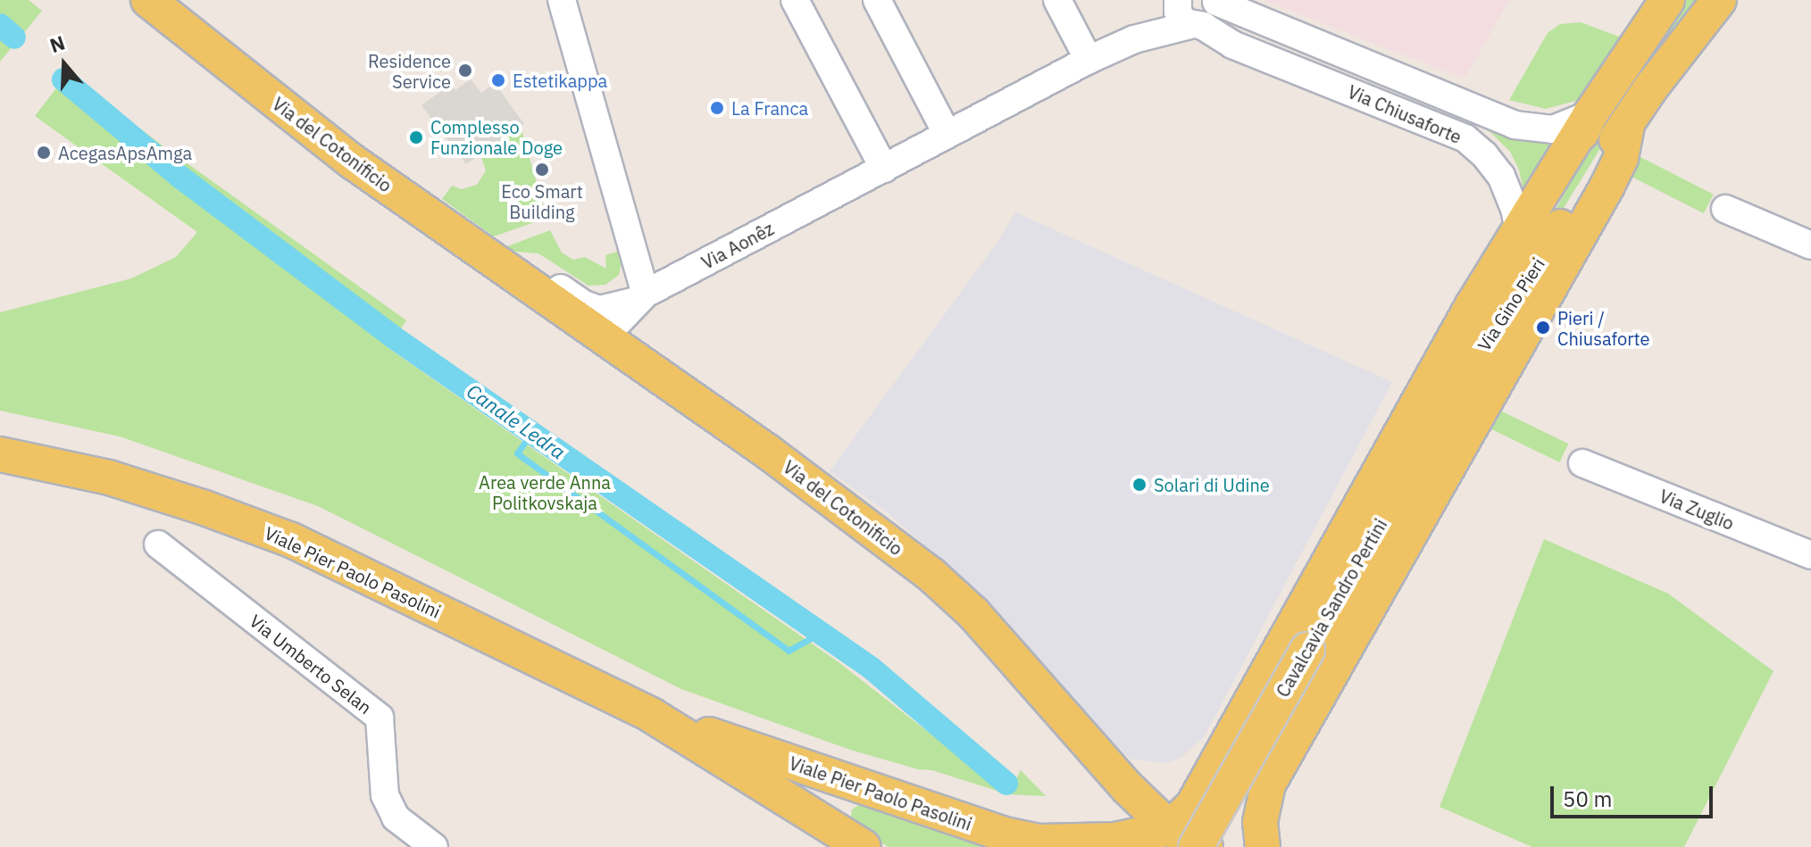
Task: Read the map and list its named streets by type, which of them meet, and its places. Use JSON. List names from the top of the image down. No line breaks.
{"streets":{"main road":["Via del Cotonificio","Via Gino Pieri","Viale Pier Paolo Pasolini","Cavalcavia Sandro Pertini"],"street":["Via Chiusaforte","Via Aonêz","Via Zuglio","Via Umberto Selan"]},"crossings":[["Via Chiusaforte","Via Aonêz"],["Via Chiusaforte","Via Gino Pieri"],["Via del Cotonificio","Via Aonêz"],["Via del Cotonificio","Viale Pier Paolo Pasolini"],["Via del Cotonificio","Cavalcavia Sandro Pertini"],["Via Gino Pieri","Cavalcavia Sandro Pertini"],["Viale Pier Paolo Pasolini","Cavalcavia Sandro Pertini"]],"water":["Canale Ledra"],"parks":["Area verde Anna Politkovskaja"],"places":["Residence Service","Estetikappa","La Franca","Complesso Funzionale Doge","AcegasApsAmga","Eco Smart Building","Pieri / Chiusaforte","Solari di Udine"],"scale_bar":"50 m","north":"top"}
